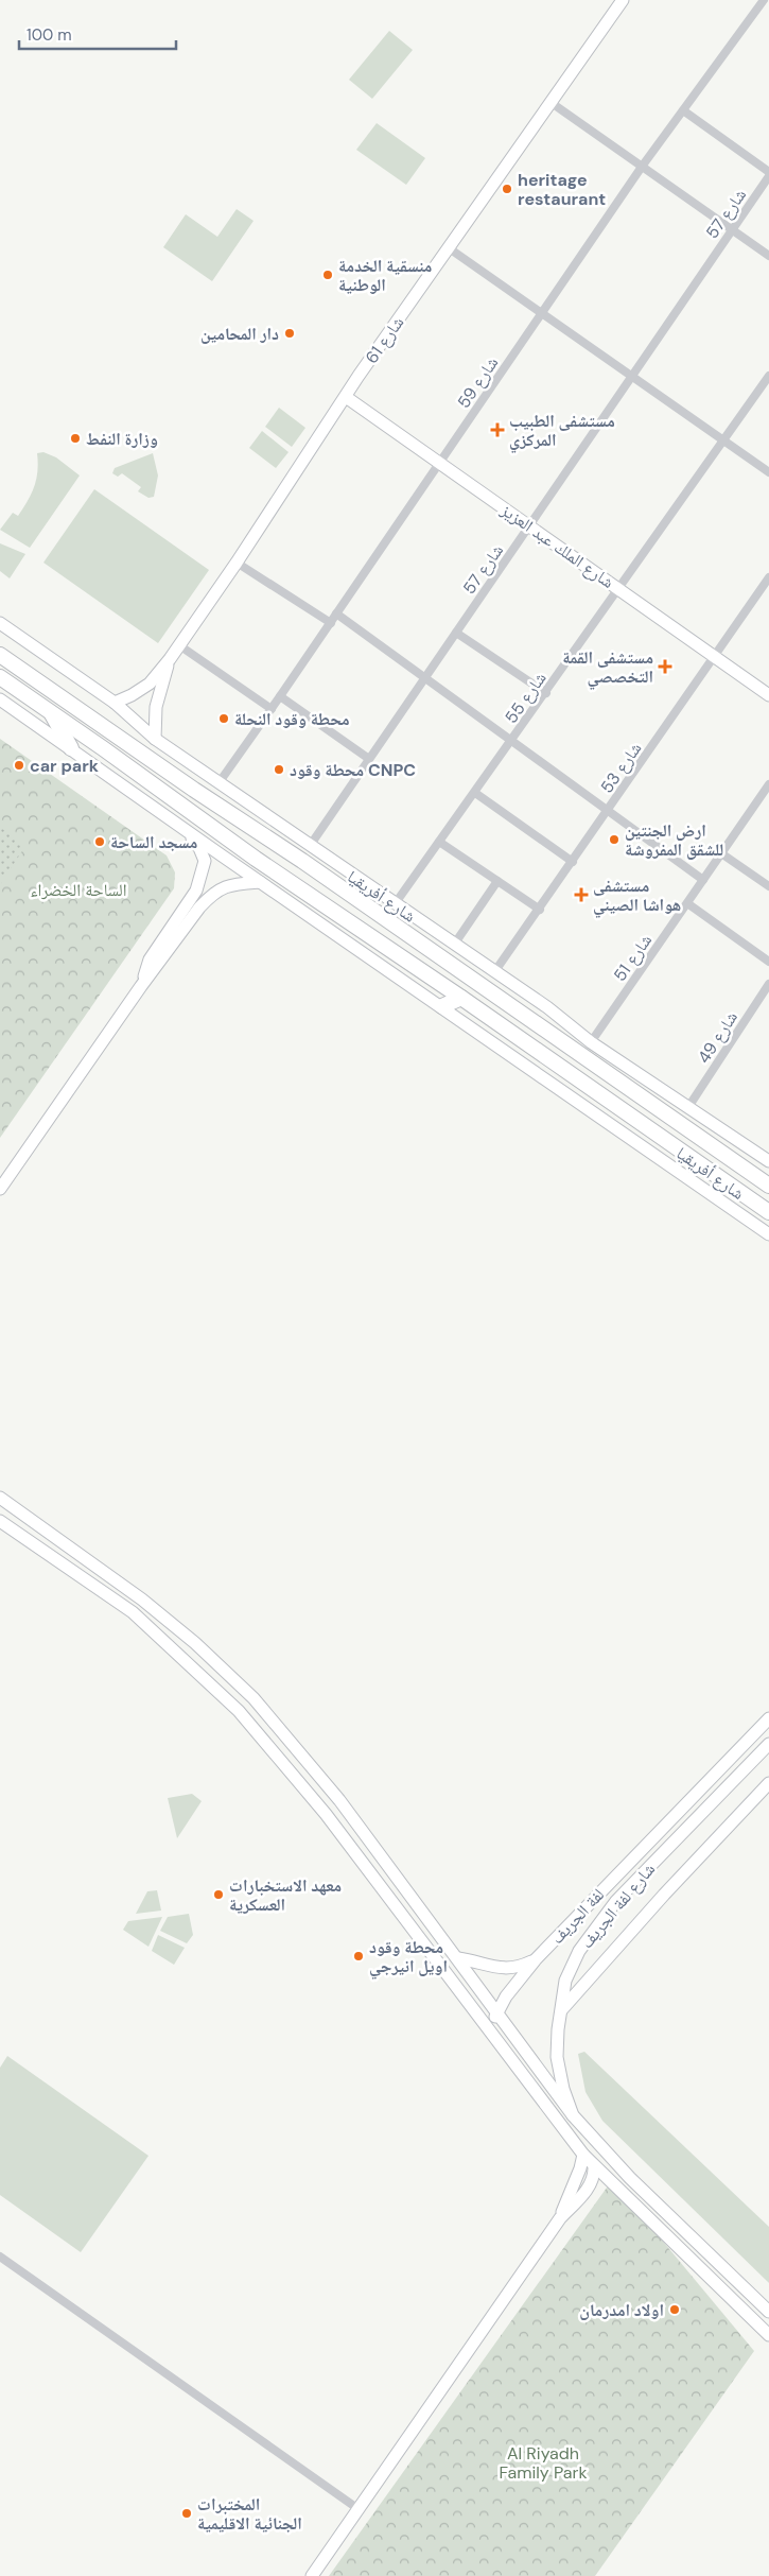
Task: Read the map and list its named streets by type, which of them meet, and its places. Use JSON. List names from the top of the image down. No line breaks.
{"streets":{"highway":["شارع أفريقيا"],"street":["شارع 57","شارع 61","شارع 59","شارع الملك عبد العزيز","شارع 55","شارع 53","شارع 51","شارع 49","شارع لفة الجريف","لفة الجريف"]},"crossings":[["شارع 57","شارع الملك عبد العزيز"],["شارع 57","شارع أفريقيا"],["شارع 61","شارع الملك عبد العزيز"],["شارع 59","شارع الملك عبد العزيز"],["شارع 59","شارع أفريقيا"],["شارع الملك عبد العزيز","شارع 55"],["شارع الملك عبد العزيز","شارع 53"],["شارع 55","شارع أفريقيا"],["شارع 53","شارع أفريقيا"],["شارع أفريقيا","شارع 51"],["شارع أفريقيا","شارع 49"]],"parks":["الساحة الخضراء","Al Riyadh Family Park"],"places":{"other":["heritage restaurant","منسقية الخدمة الوطنية","دار المحامين","وزارة النفط","محطة وقود النحلة","car park","محطة وقود CNPC","ارض الجنتين للشقق المفروشة","مسجد الساحة","معهد الاستخبارات العسكرية","محطة وقود اويل انيرجي","اولاد امدرمان","المختبرات الجنائية الاقليمية"],"health":["مستشفى الطبيب المركزي","مستشفى القمة التخصصي","مستشفى هواشا الصيني"]},"scale_bar":"100 m"}
